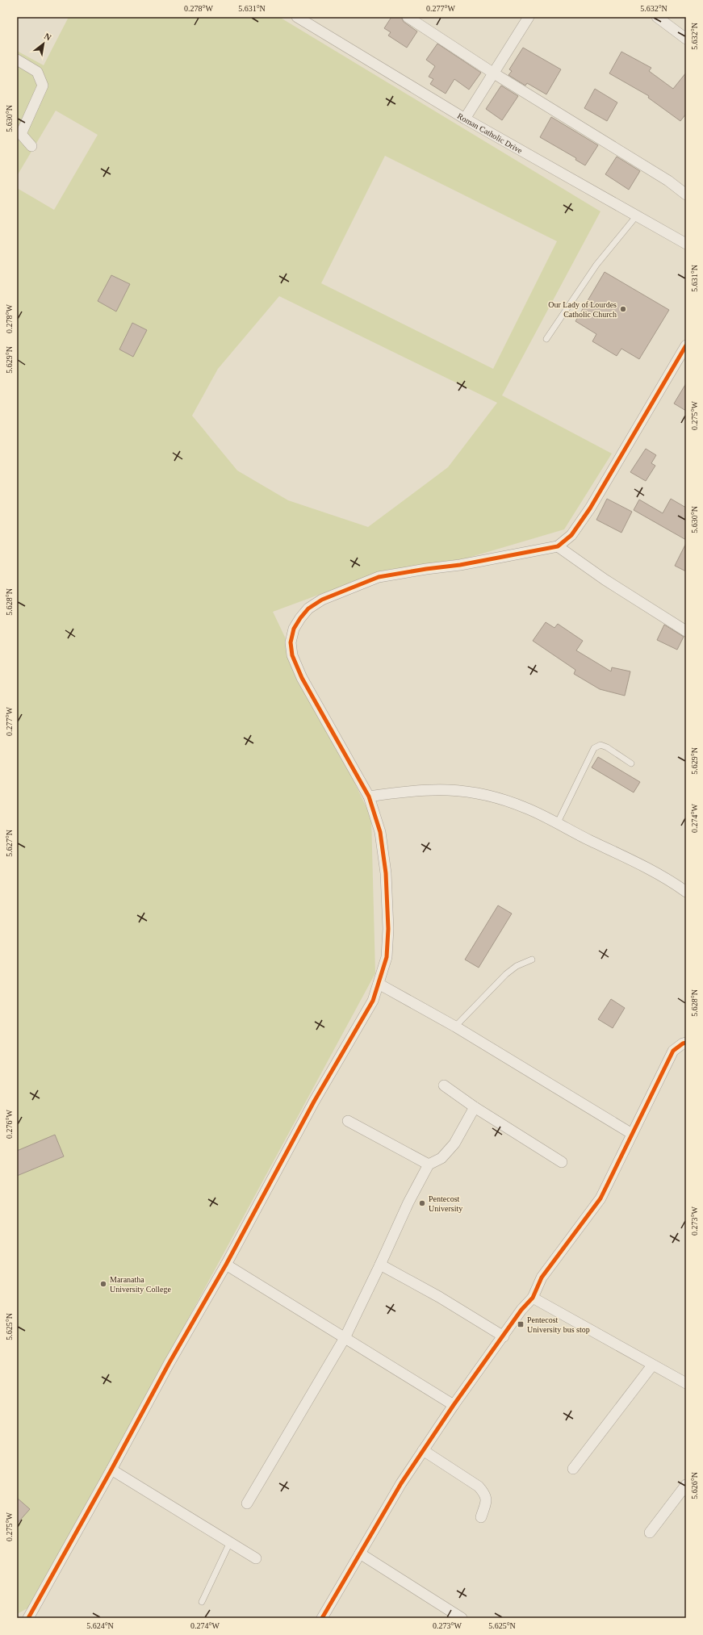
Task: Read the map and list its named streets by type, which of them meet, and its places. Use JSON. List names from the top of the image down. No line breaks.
{"streets":{"street":["Roman Catholic Drive"]},"places":{"other":["Our Lady of Lourdes Catholic Church","Pentecost University","Maranatha University College"],"transit":["Pentecost University bus stop"]},"north":"top right","coordinates":["0.278°W","5.631°N","0.277°W","5.632°N","5.630°N","5.629°N","0.275°W","5.628°N","0.274°W","5.627°N","0.276°W","0.273°W","5.625°N","5.626°N","5.624°N"]}
